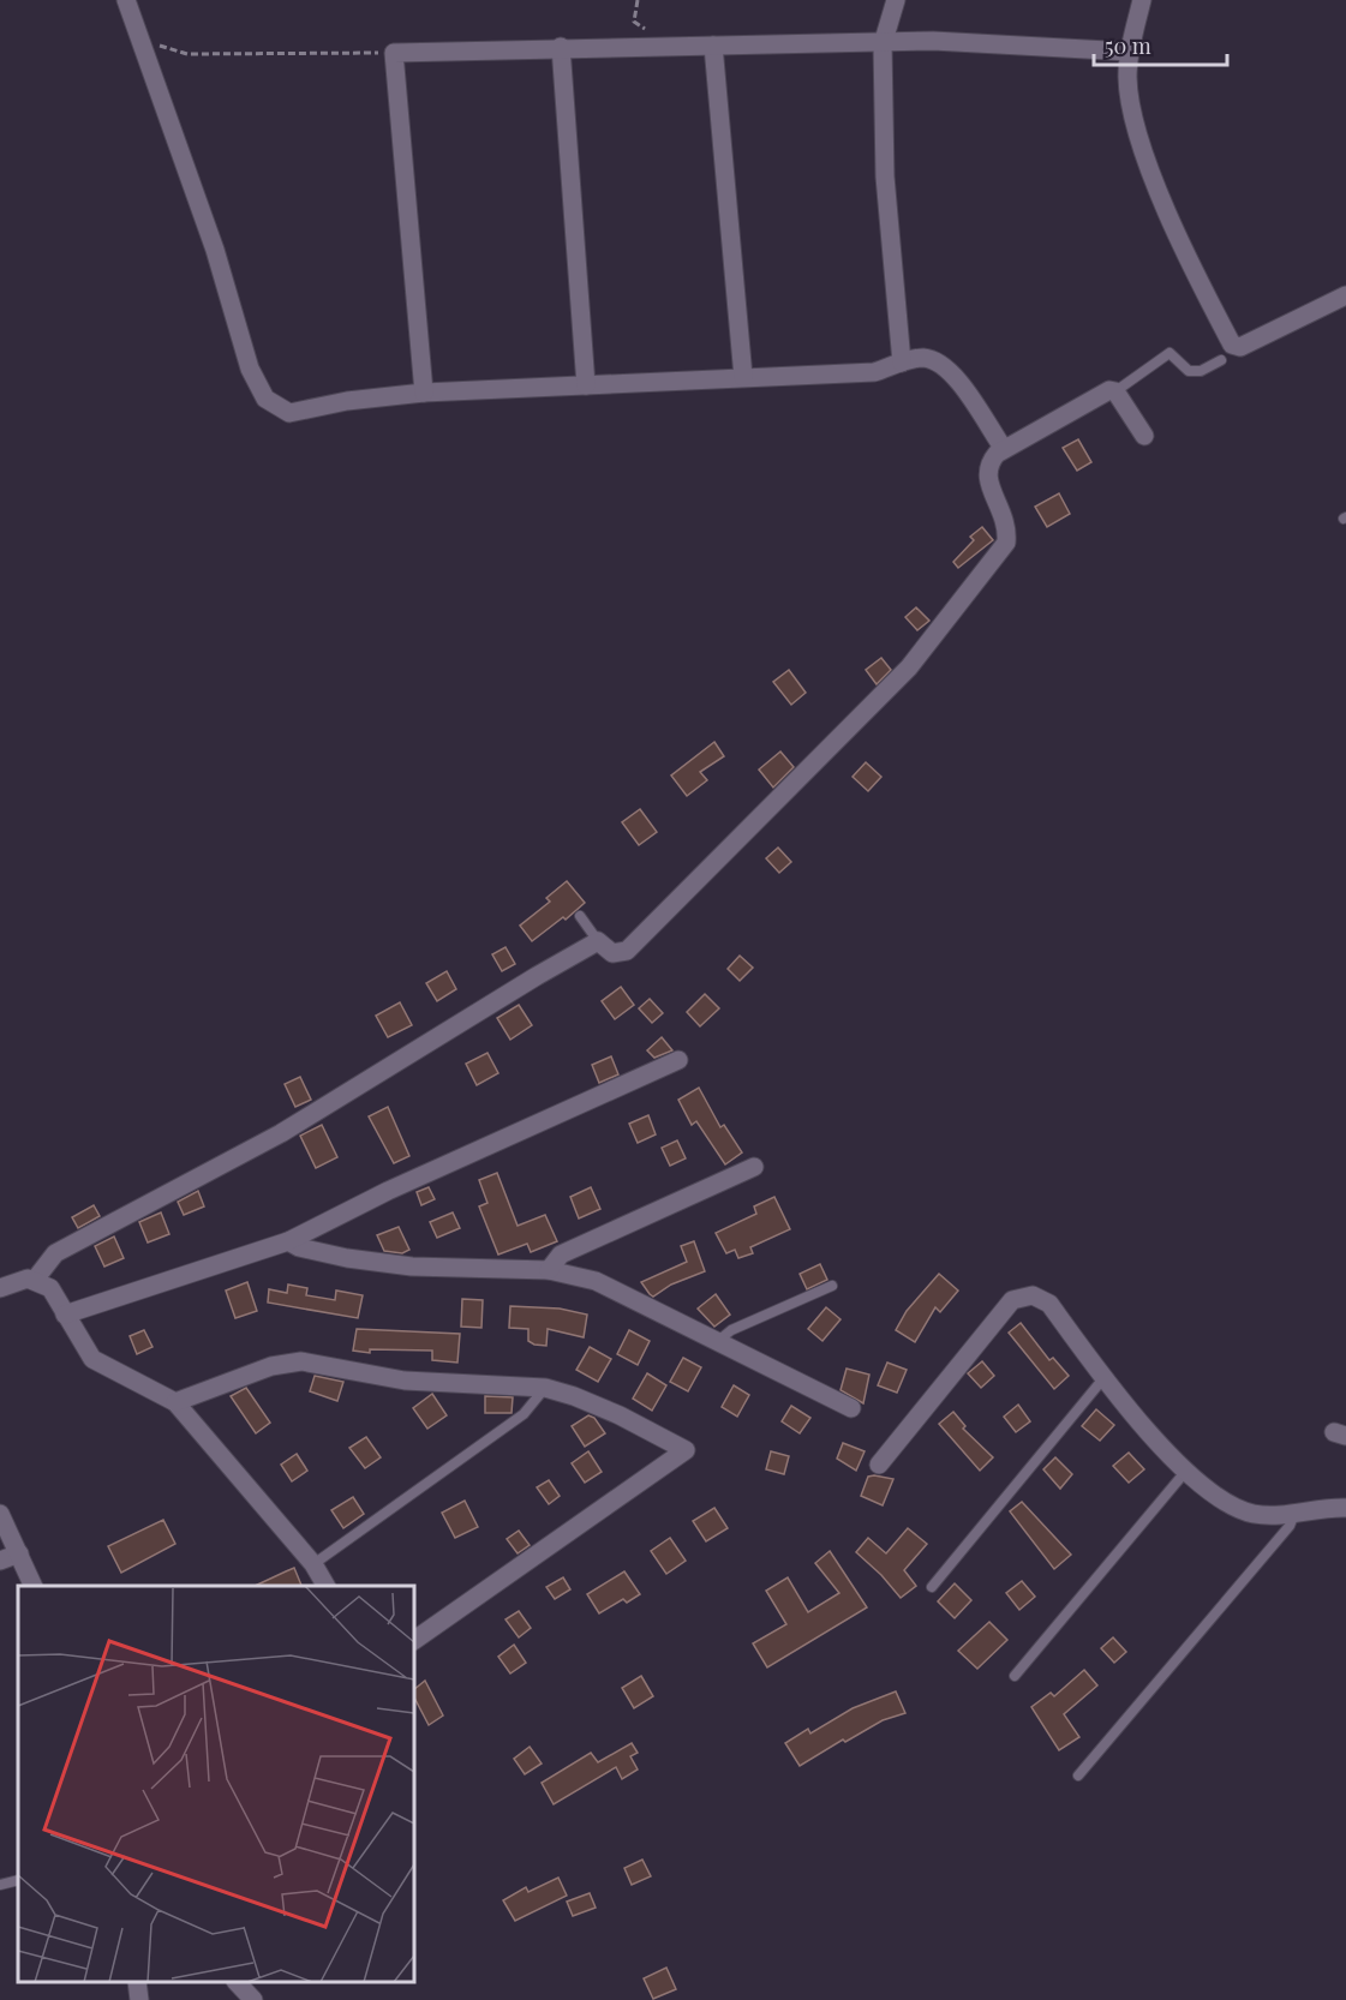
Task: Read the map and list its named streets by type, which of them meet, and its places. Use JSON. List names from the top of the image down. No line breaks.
{"scale_bar":"50 m"}
